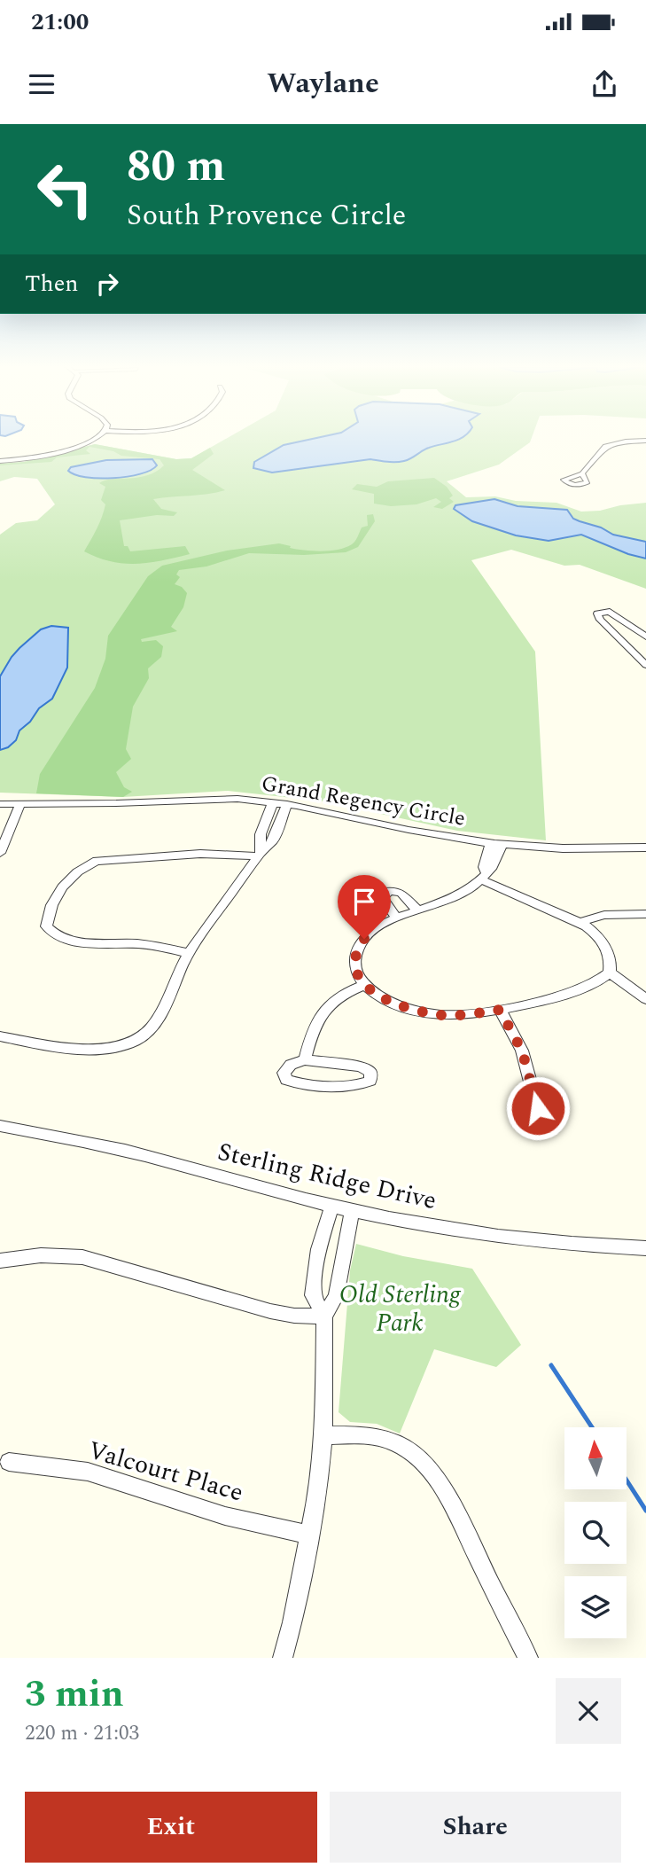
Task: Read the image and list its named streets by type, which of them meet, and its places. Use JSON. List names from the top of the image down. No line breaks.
{"streets":{"street":["Grand Regency Circle","Sterling Ridge Drive","Valcourt Place"]},"parks":["Old Sterling Park"],"north":"top","page":{"status":"21:00","header":"Waylane","turn":["80 m","South Provence Circle"],"then":"Then","heading":["3 min","220 m · 21:03"],"buttons":["Exit","Share"]}}
